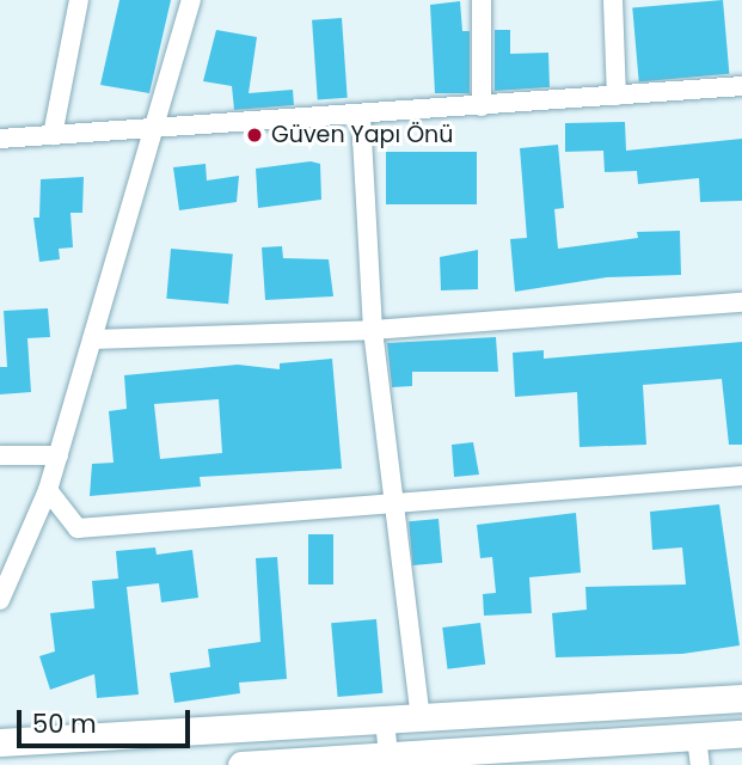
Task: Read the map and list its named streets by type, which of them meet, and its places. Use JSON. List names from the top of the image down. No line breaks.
{"places":["Güven Yapı Önü"],"scale_bar":"50 m"}
